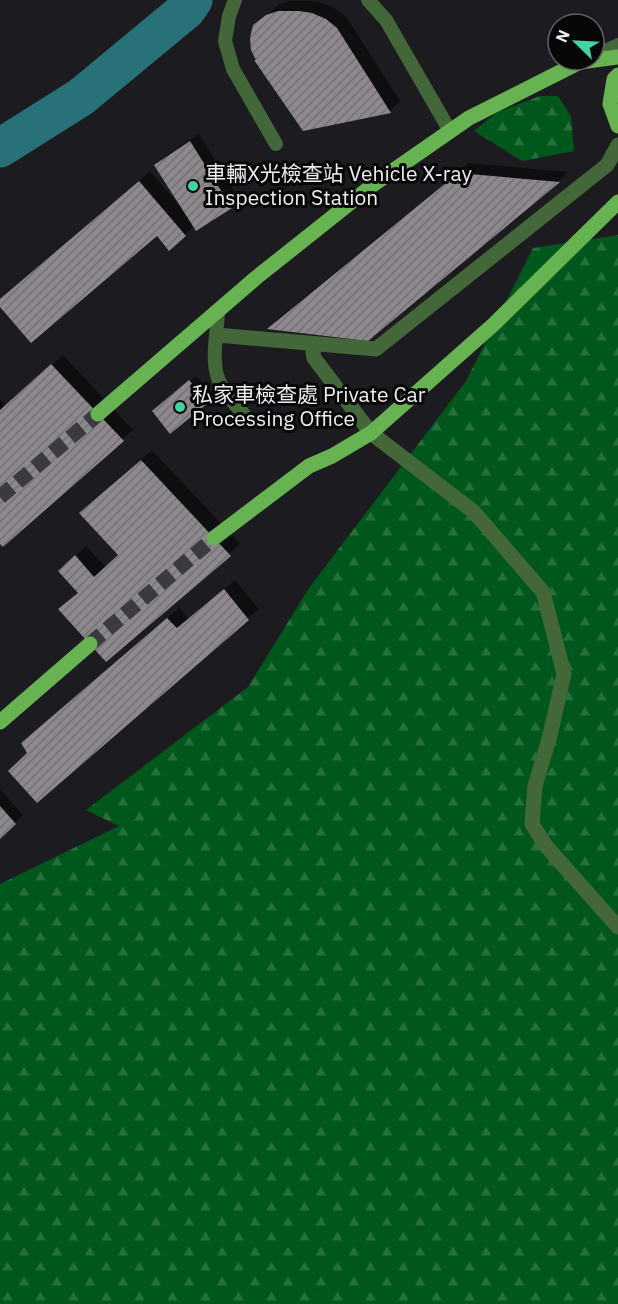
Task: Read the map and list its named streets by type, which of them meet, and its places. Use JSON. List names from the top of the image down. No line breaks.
{"places":["車輛X光檢查站 Vehicle X-ray Inspection Station","私家車檢查處 Private Car Processing Office"],"north":"top left"}
